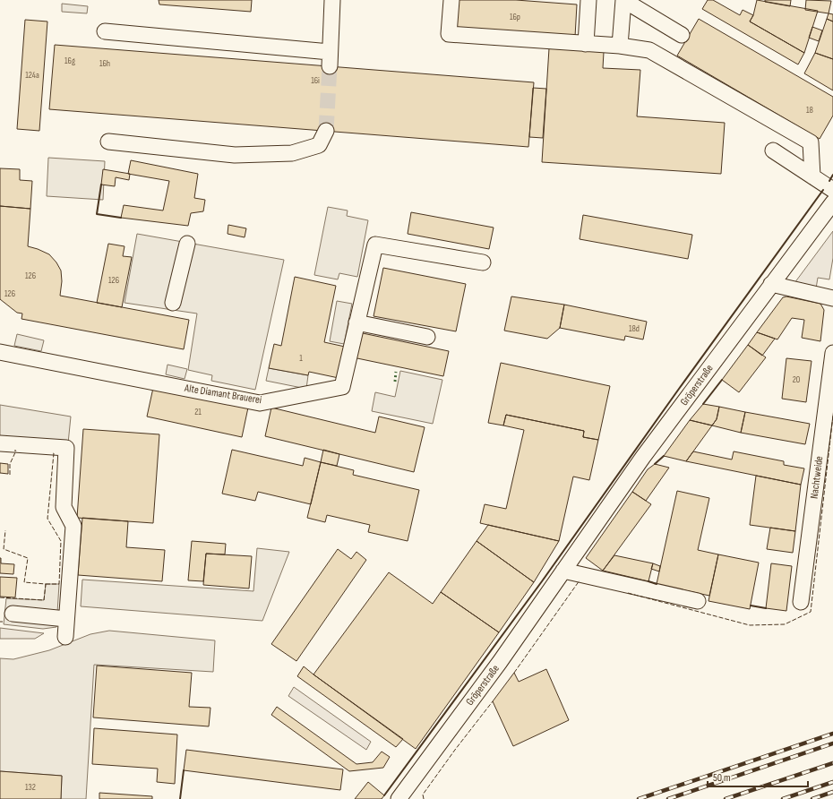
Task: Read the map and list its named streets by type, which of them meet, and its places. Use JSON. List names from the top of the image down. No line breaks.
{"streets":{"street":["Gröperstraße","Alte Diamant Brauerei","Nachtweide"]},"house_numbers":["16p","16g","16h","124a","16i","18","126","126","126","18d","1","20","21","132"],"scale_bar":"50 m"}
